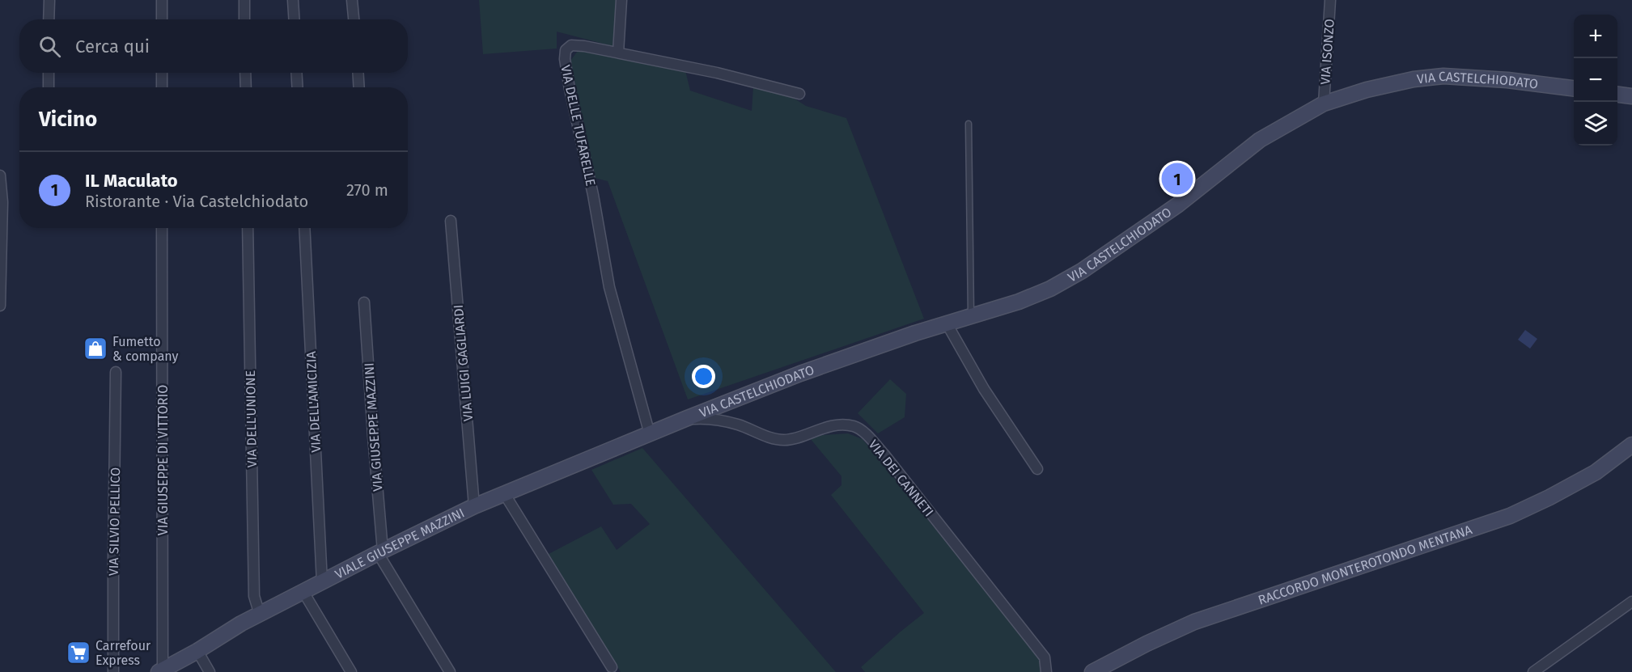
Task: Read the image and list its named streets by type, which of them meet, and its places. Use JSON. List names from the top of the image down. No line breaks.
{"streets":{"street":["VIA ISONZO","VIA CASTELCHIODATO","VIA DELLE TUFARELLE","VIA LUIGI GAGLIARDI","VIA DELL'AMICIZIA","VIA DELL'UNIONE","VIA GIUSEPPE MAZZINI","VIA GIUSEPPE DI VITTORIO","VIA DEI CANNETI","VIA SILVIO PELLICO","VIALE GIUSEPPE MAZZINI","RACCORDO MONTEROTONDO MENTANA"]},"crossings":[["VIA ISONZO","VIA CASTELCHIODATO"],["VIA CASTELCHIODATO","VIA DELLE TUFARELLE"],["VIA CASTELCHIODATO","VIA DEI CANNETI"],["VIA CASTELCHIODATO","VIALE GIUSEPPE MAZZINI"],["VIA DELLE TUFARELLE","VIALE GIUSEPPE MAZZINI"],["VIA LUIGI GAGLIARDI","VIALE GIUSEPPE MAZZINI"],["VIA DELL'AMICIZIA","VIALE GIUSEPPE MAZZINI"],["VIA DELL'UNIONE","VIALE GIUSEPPE MAZZINI"],["VIA GIUSEPPE MAZZINI","VIALE GIUSEPPE MAZZINI"],["VIA GIUSEPPE DI VITTORIO","VIALE GIUSEPPE MAZZINI"]],"places":{"shop":["Fumetto & company"],"supermarket":["Carrefour Express"]},"page":{"map_buttons":["+","−"],"search":"Cerca qui","heading":"Vicino","list":[{"mark":"1","name":"IL Maculato","note":"Ristorante · Via Castelchiodato","value":"270 m"}],"pins":"1"}}
